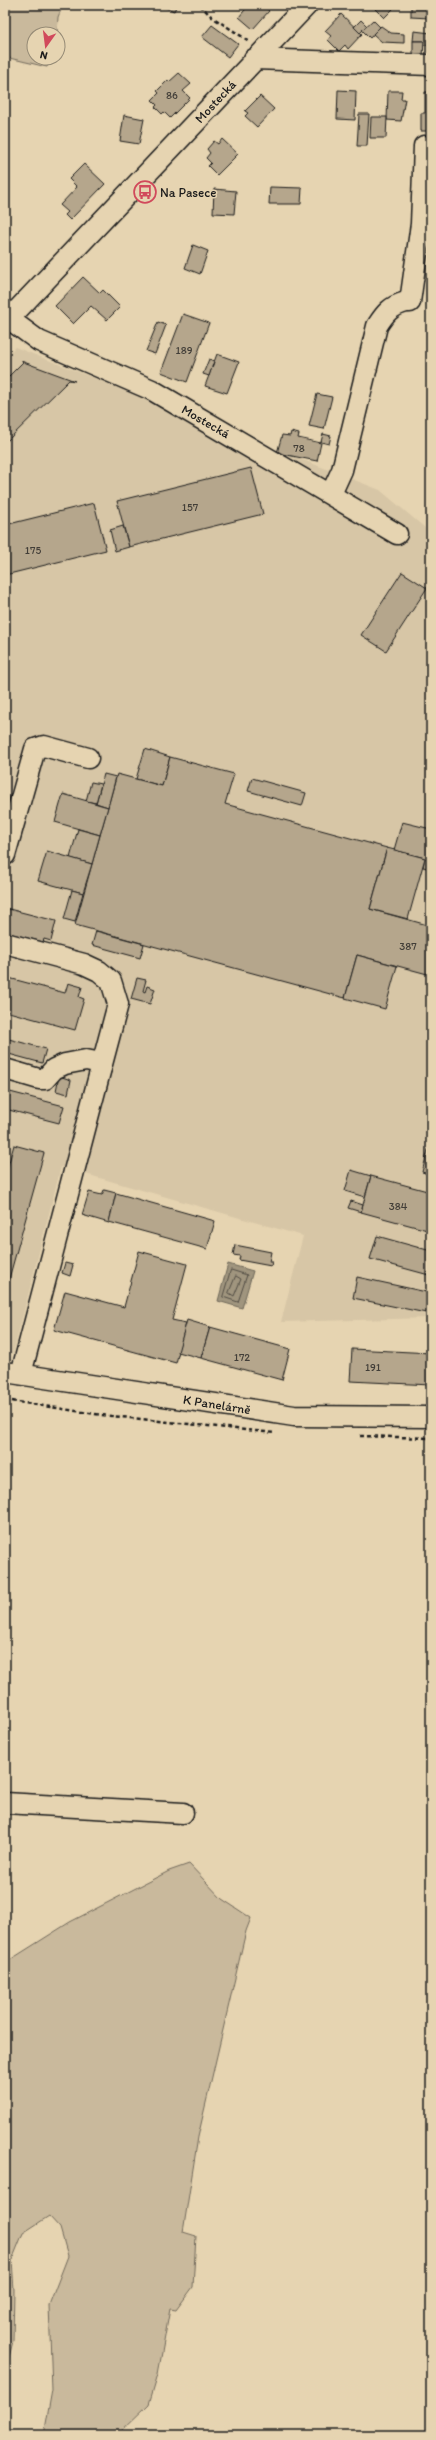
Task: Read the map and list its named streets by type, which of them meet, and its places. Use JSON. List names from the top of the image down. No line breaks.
{"streets":{"street":["Mostecká","K Panelárně"]},"places":{"bus stop":["Na Pasece"]},"house_numbers":["86","189","78","157","175","387","384","172","191"],"north":"bottom"}
